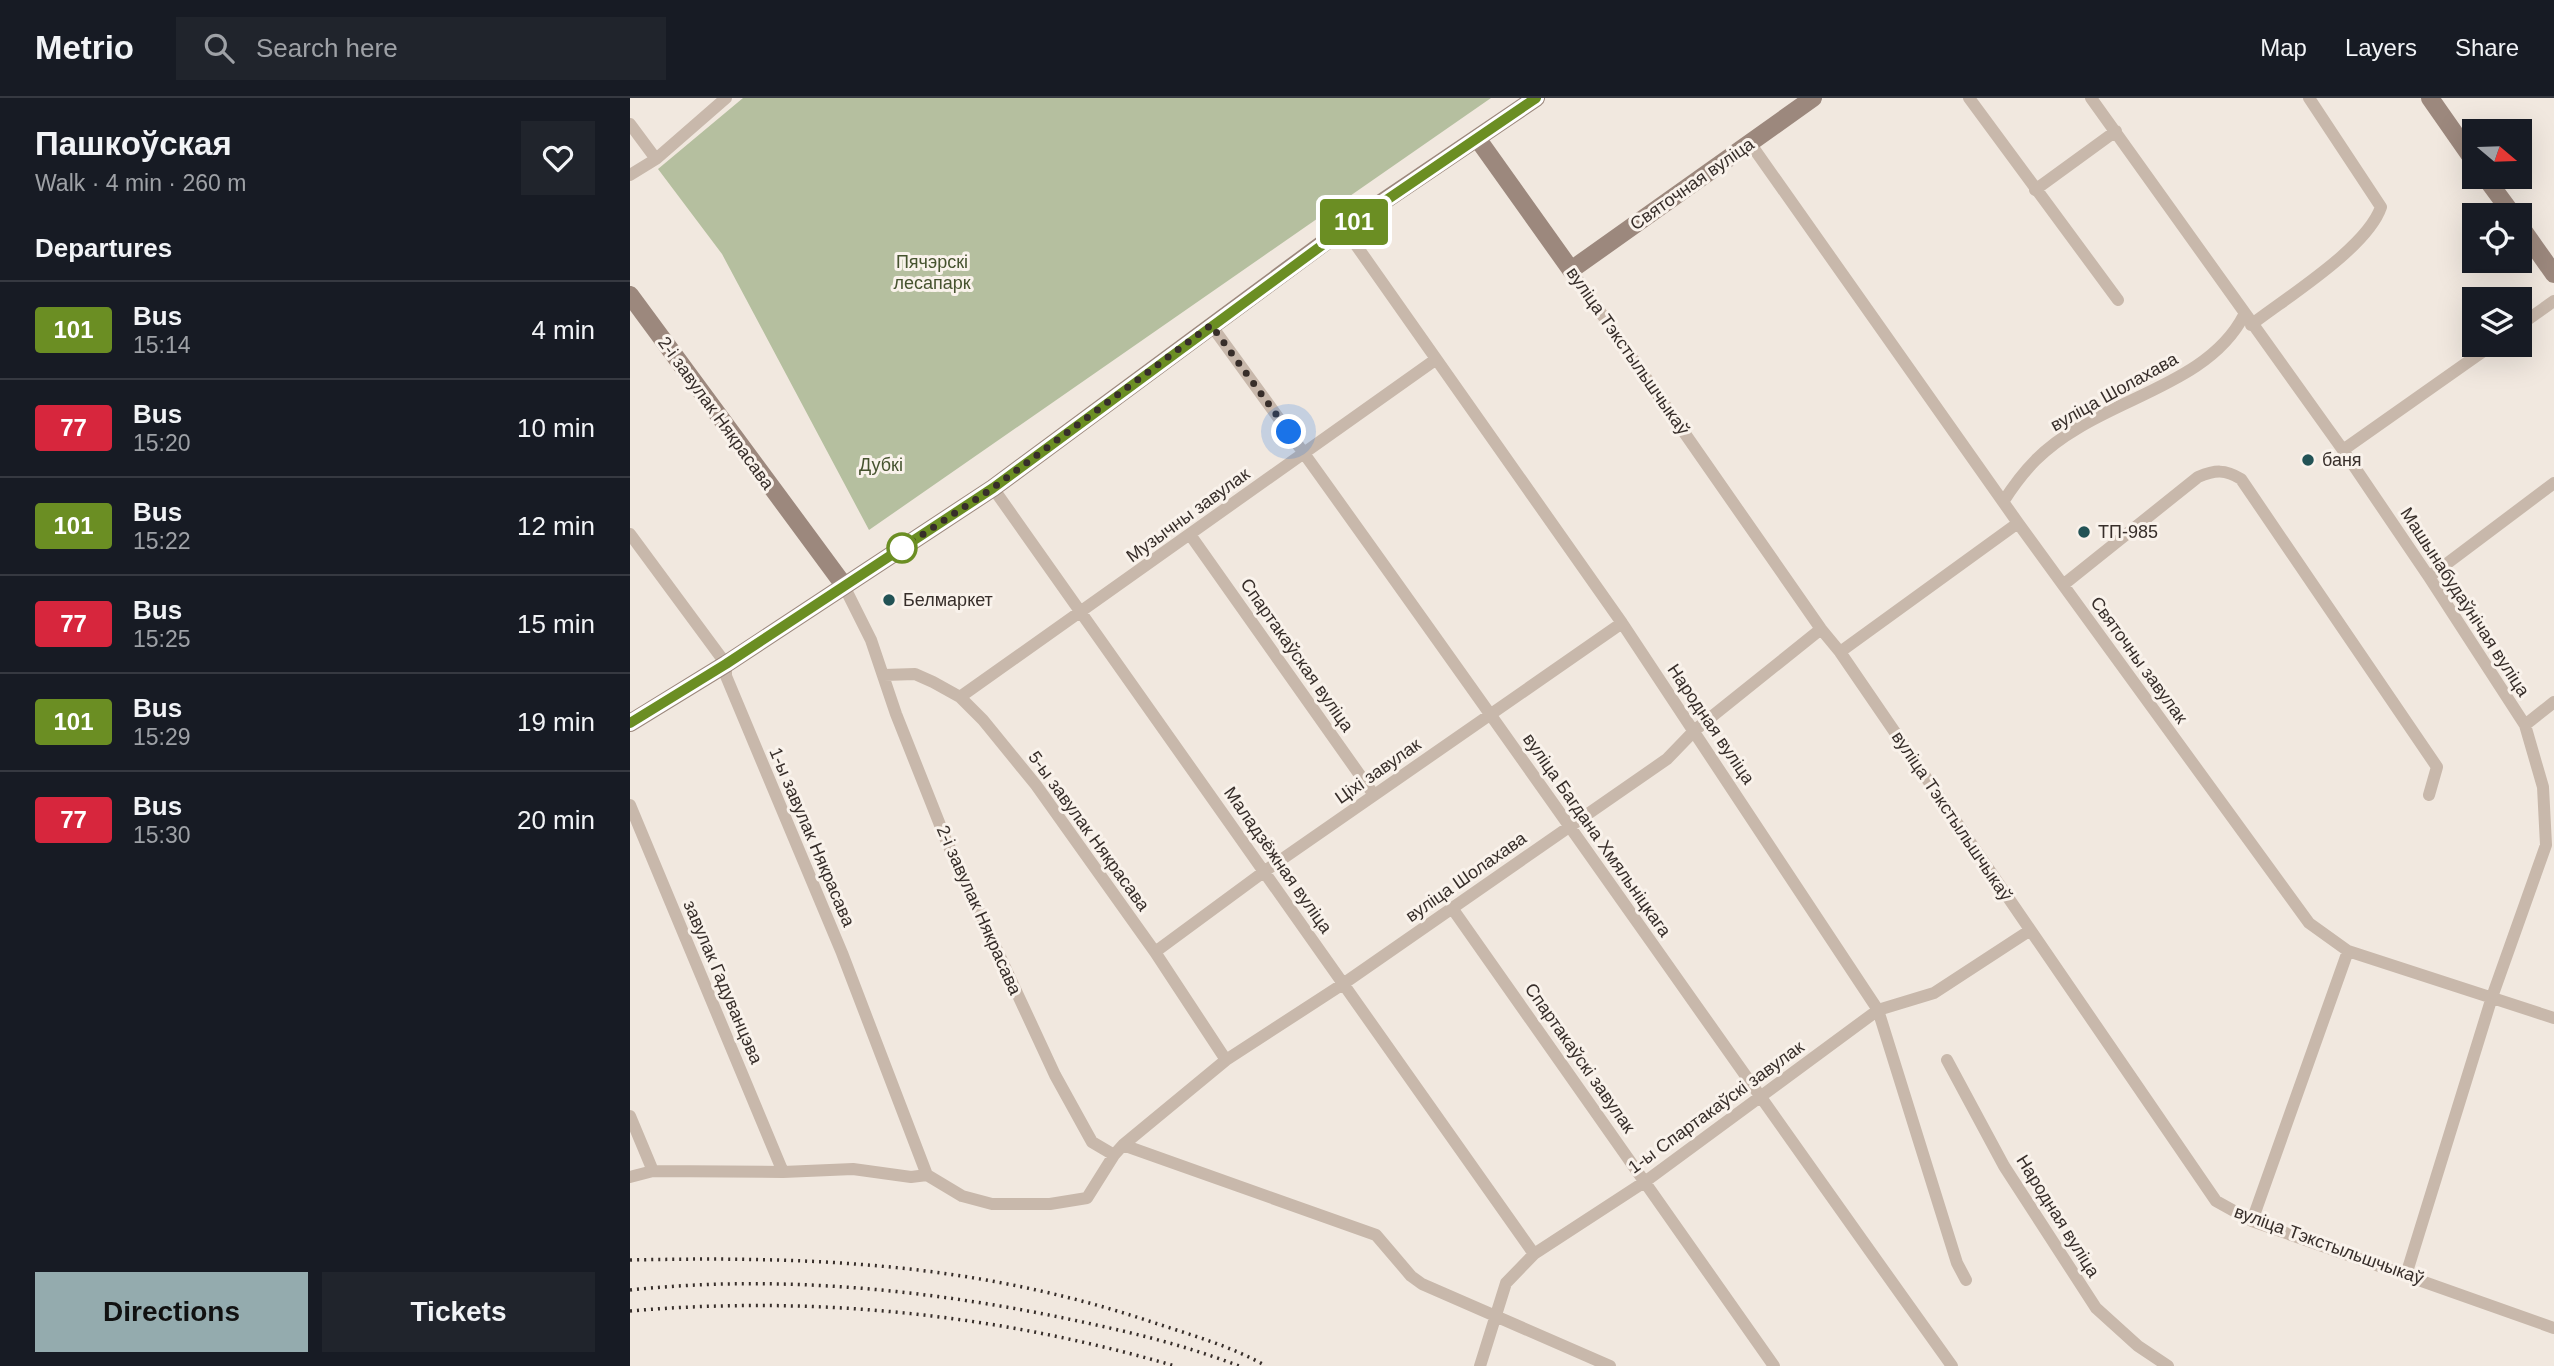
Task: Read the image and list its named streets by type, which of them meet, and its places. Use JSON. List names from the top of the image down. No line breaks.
{"streets":{"street":["Святочная вуліца","вуліца Тэкстыльшчыкаў","вуліца Шолахава","2-і завулак Някрасава","Музычны завулак","Машынабудаўнічая вуліца","Спартакаўская вуліца","Святочны завулак","Народная вуліца","Ціхі завулак","5-ы завулак Някрасава","вуліца Багдана Хмяльніцкага","1-ы завулак Някрасава","Маладзёжная вуліца","завулак Гадуванцэва","Спартакаўскі завулак","1-ы Спартакаўскі завулак"]},"crossings":[["Святочная вуліца","вуліца Тэкстыльшчыкаў"],["Святочная вуліца","Святочны завулак"],["вуліца Тэкстыльшчыкаў","вуліца Шолахава"],["вуліца Тэкстыльшчыкаў","Машынабудаўнічая вуліца"],["вуліца Тэкстыльшчыкаў","1-ы Спартакаўскі завулак"],["вуліца Шолахава","Машынабудаўнічая вуліца"],["вуліца Шолахава","Святочны завулак"],["вуліца Шолахава","Народная вуліца"],["вуліца Шолахава","5-ы завулак Някрасава"],["вуліца Шолахава","вуліца Багдана Хмяльніцкага"],["вуліца Шолахава","Маладзёжная вуліца"],["вуліца Шолахава","Спартакаўскі завулак"],["2-і завулак Някрасава","5-ы завулак Някрасава"],["Музычны завулак","Спартакаўская вуліца"],["Музычны завулак","Народная вуліца"],["Музычны завулак","5-ы завулак Някрасава"],["Музычны завулак","вуліца Багдана Хмяльніцкага"],["Музычны завулак","Маладзёжная вуліца"],["Машынабудаўнічая вуліца","Святочны завулак"],["Спартакаўская вуліца","Ціхі завулак"],["Народная вуліца","Ціхі завулак"],["Народная вуліца","1-ы Спартакаўскі завулак"],["Ціхі завулак","5-ы завулак Някрасава"],["Ціхі завулак","вуліца Багдана Хмяльніцкага"],["Ціхі завулак","Маладзёжная вуліца"],["вуліца Багдана Хмяльніцкага","1-ы Спартакаўскі завулак"],["Маладзёжная вуліца","1-ы Спартакаўскі завулак"],["Спартакаўскі завулак","1-ы Спартакаўскі завулак"]],"parks":["Пячэрскі лесапарк","Дубкі"],"places":["баня","ТП-985","Белмаркет"],"lines":["bus line 101"],"north":"right","page":{"header":"Metrio","search":"Search here","nav":["Map","Layers","Share"],"heading":[["Пашкоўская","Walk · 4 min · 260 m"],"Departures"],"on_map":"101","list":[{"mark":"101","name":"Bus","note":"15:14","value":"4 min"},{"mark":"77","name":"Bus","note":"15:20","value":"10 min"},{"mark":"101","name":"Bus","note":"15:22","value":"12 min"},{"mark":"77","name":"Bus","note":"15:25","value":"15 min"},{"mark":"101","name":"Bus","note":"15:29","value":"19 min"},{"mark":"77","name":"Bus","note":"15:30","value":"20 min"}],"buttons":["Directions","Tickets"]}}
